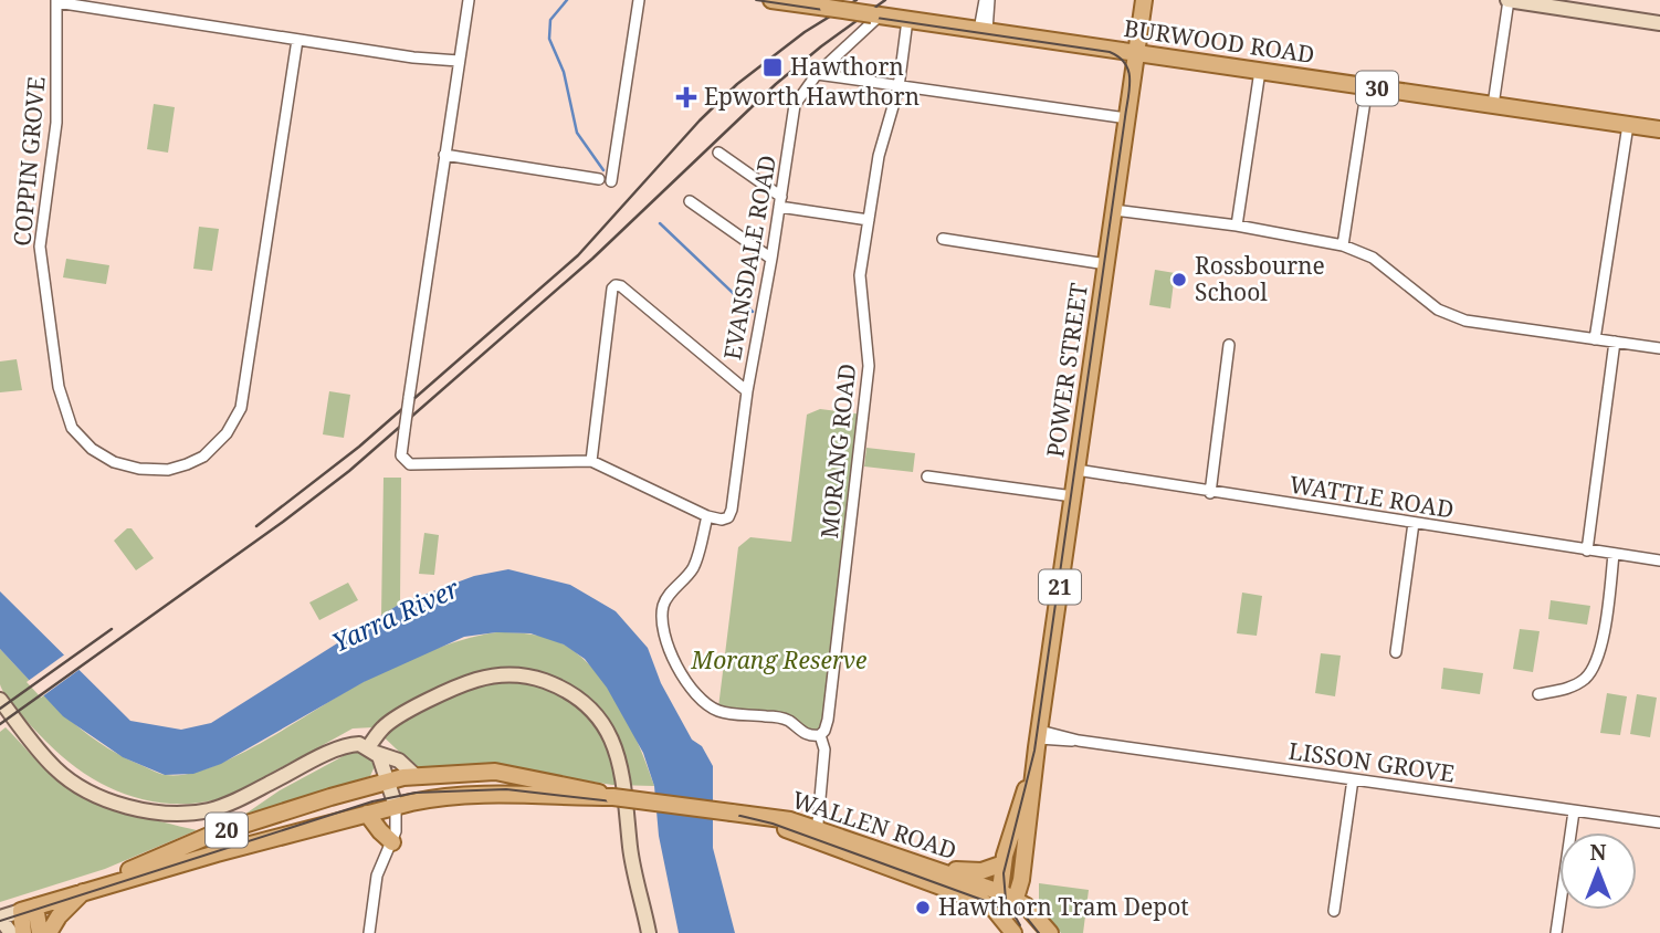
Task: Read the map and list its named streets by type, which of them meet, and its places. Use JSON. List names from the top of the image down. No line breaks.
{"streets":{"main road":["BURWOOD ROAD","30","POWER STREET","21","WALLEN ROAD","20"],"street":["COPPIN GROVE","EVANSDALE ROAD","MORANG ROAD","WATTLE ROAD","LISSON GROVE"]},"crossings":[["BURWOOD ROAD","EVANSDALE ROAD"],["BURWOOD ROAD","POWER STREET"],["BURWOOD ROAD","MORANG ROAD"],["POWER STREET","WATTLE ROAD"],["POWER STREET","LISSON GROVE"],["POWER STREET","WALLEN ROAD"],["POWER STREET","20"],["MORANG ROAD","WALLEN ROAD"],["WALLEN ROAD","20"]],"water":["Yarra River"],"parks":["Morang Reserve"],"places":{"transit":["Hawthorn"],"health":["Epworth Hawthorn"],"other":["Rossbourne School","Hawthorn Tram Depot"]},"north":"top"}
